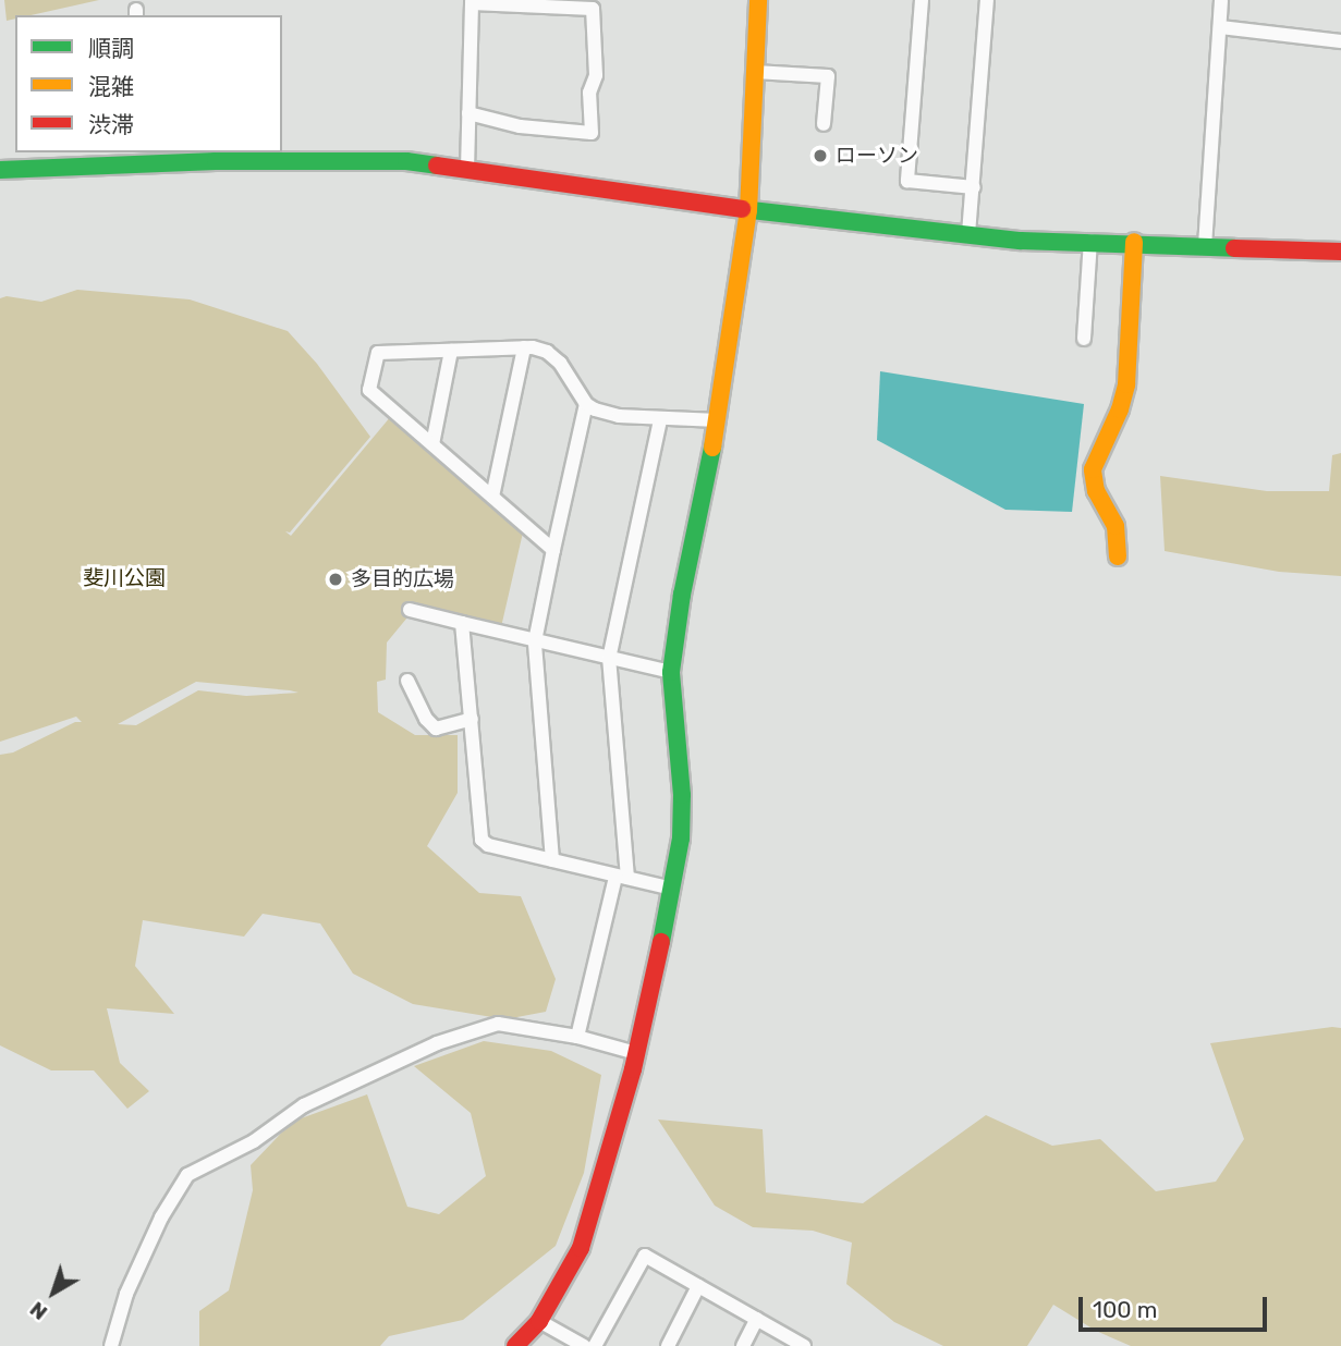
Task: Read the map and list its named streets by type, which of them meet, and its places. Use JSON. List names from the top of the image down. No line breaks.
{"parks":["斐川公園"],"places":["ローソン","多目的広場"],"legend":["順調","混雑","渋滞"],"scale_bar":"100 m","north":"bottom left"}
